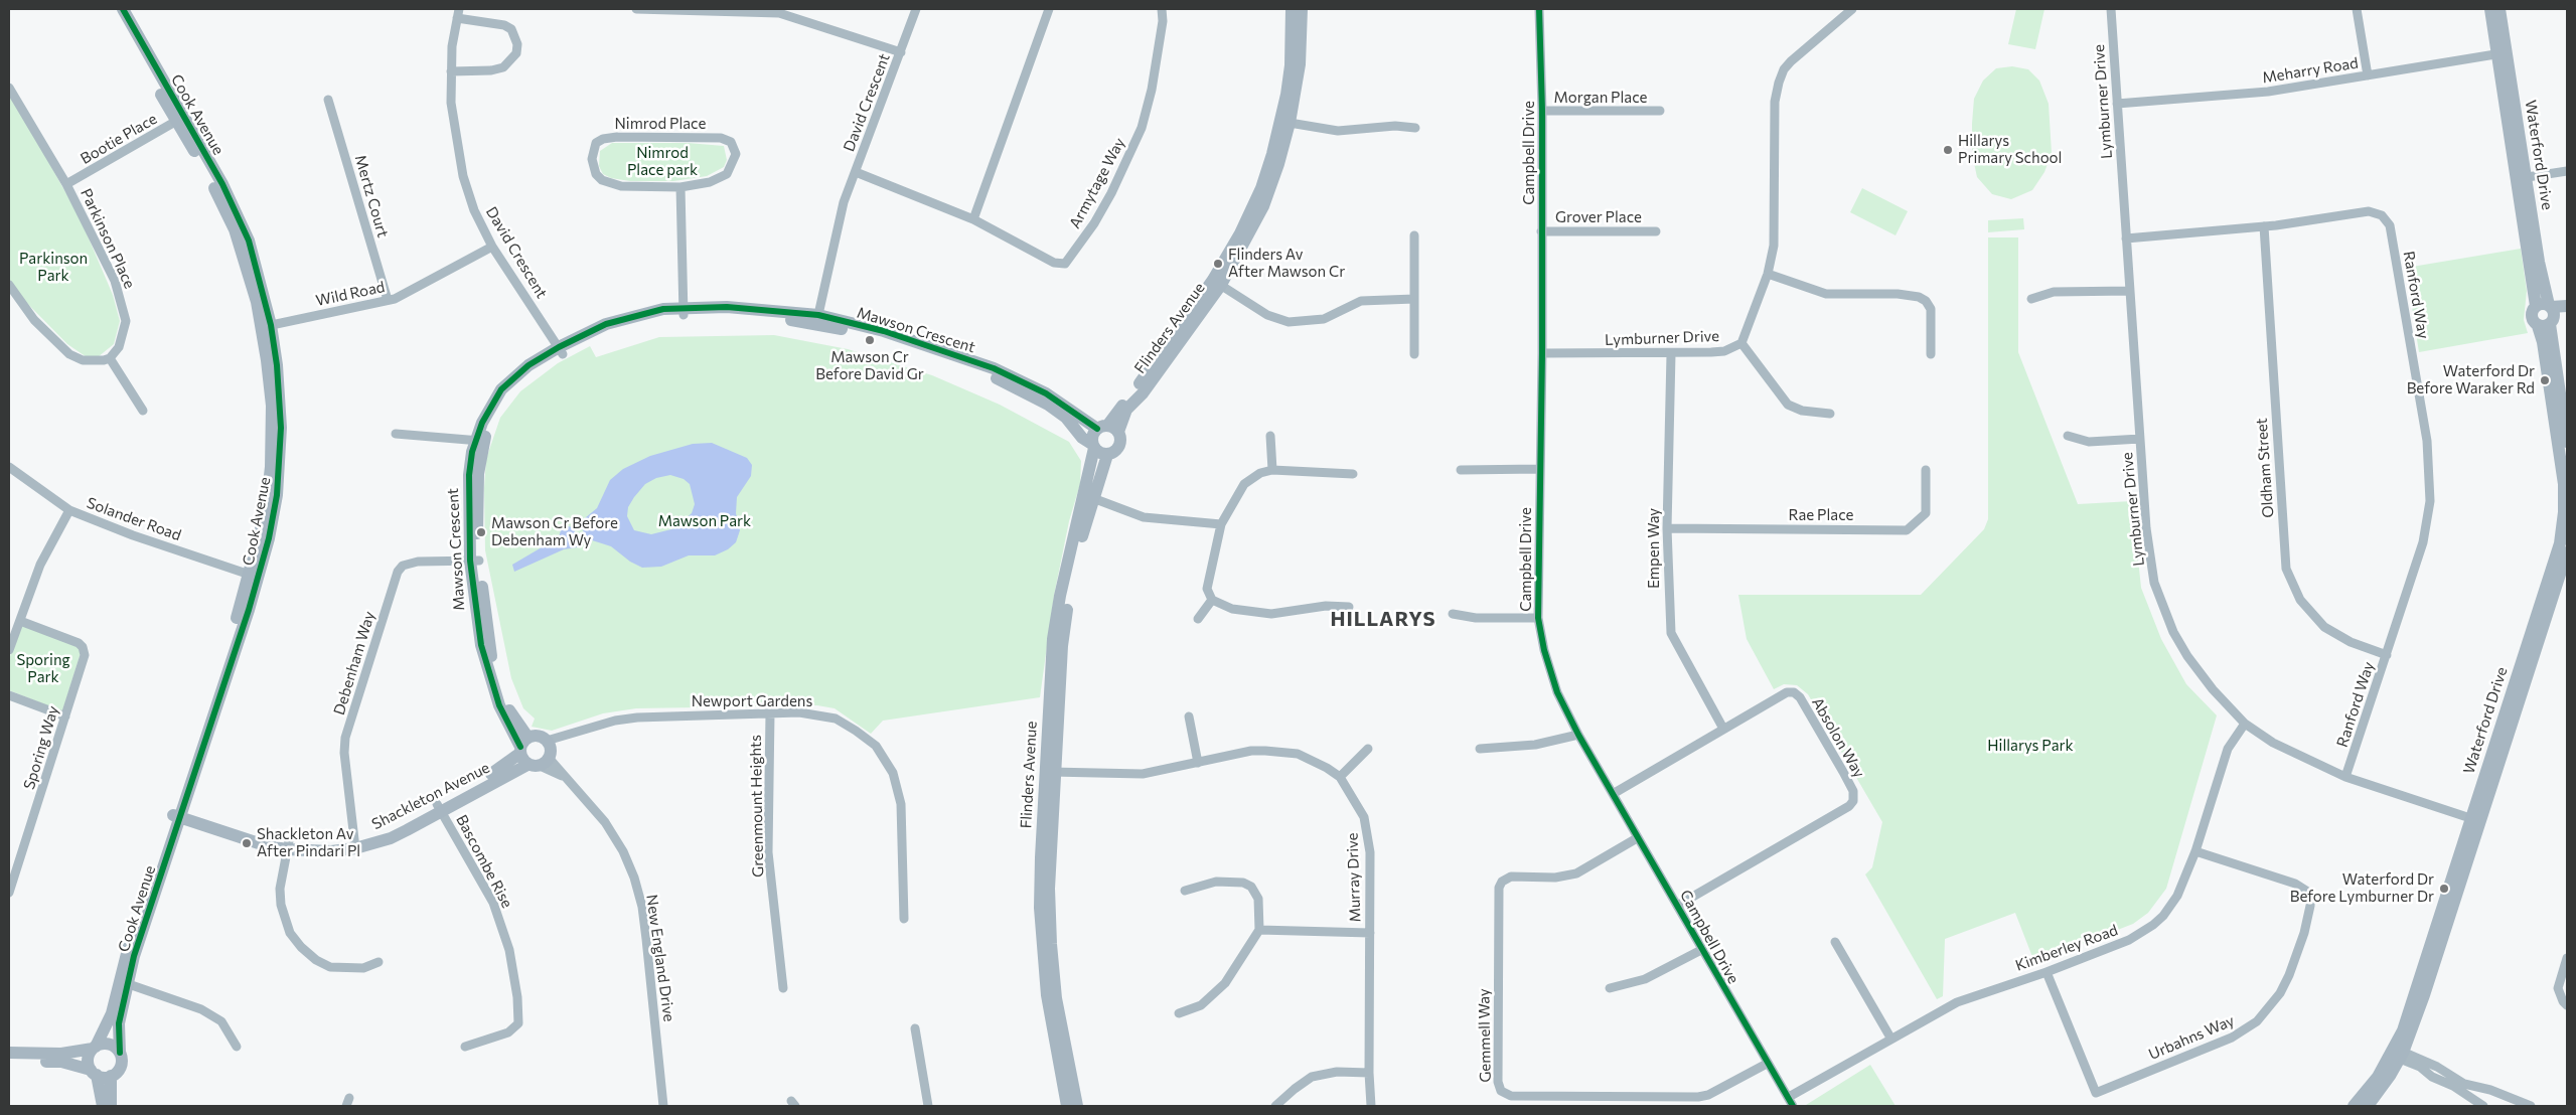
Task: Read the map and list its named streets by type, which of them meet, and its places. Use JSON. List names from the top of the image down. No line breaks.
{"streets":{"street":["Meharry Road","Morgan Place","Lymburner Drive","David Crescent","Cook Avenue","Nimrod Place","Bootie Place","Campbell Drive","Waterford Drive","Armytage Way","Mertz Court","Grover Place","Parkinson Place","Wild Road","Ranford Way","Flinders Avenue","Mawson Crescent","Oldham Street","Rae Place","Solander Road","Empen Way","Debenham Way","Newport Gardens","Absolon Way","Sporing Way","Shackleton Avenue","Greenmount Heights","Bascombe Rise","Murray Drive","Kimberley Road","New England Drive","Gemmell Way","Urbahns Way"]},"crossings":[["Meharry Road","Lymburner Drive"],["Meharry Road","Waterford Drive"],["Morgan Place","Campbell Drive"],["Lymburner Drive","Campbell Drive"],["Lymburner Drive","Waterford Drive"],["Lymburner Drive","Ranford Way"],["Lymburner Drive","Empen Way"],["Lymburner Drive","Kimberley Road"],["David Crescent","Armytage Way"],["David Crescent","Wild Road"],["David Crescent","Mawson Crescent"],["Cook Avenue","Bootie Place"],["Cook Avenue","Wild Road"],["Cook Avenue","Solander Road"],["Cook Avenue","Shackleton Avenue"],["Bootie Place","Parkinson Place"],["Campbell Drive","Grover Place"],["Campbell Drive","Absolon Way"],["Campbell Drive","Kimberley Road"],["Campbell Drive","Gemmell Way"],["Mertz Court","Wild Road"],["Ranford Way","Oldham Street"],["Flinders Avenue","Mawson Crescent"],["Flinders Avenue","Murray Drive"],["Mawson Crescent","Debenham Way"],["Mawson Crescent","Newport Gardens"],["Mawson Crescent","Shackleton Avenue"],["Mawson Crescent","New England Drive"],["Rae Place","Empen Way"],["Empen Way","Absolon Way"],["Debenham Way","Shackleton Avenue"],["Newport Gardens","Shackleton Avenue"],["Newport Gardens","Greenmount Heights"],["Newport Gardens","New England Drive"],["Shackleton Avenue","Bascombe Rise"],["Shackleton Avenue","New England Drive"],["Kimberley Road","Urbahns Way"]],"districts":["HILLARYS"],"parks":["Nimrod Place park","Parkinson Park","Mawson Park","Sporing Park","Hillarys Park"],"places":["Hillarys Primary School","Flinders Av After Mawson Cr","Mawson Cr Before David Gr","Waterford Dr Before Waraker Rd","Mawson Cr Before Debenham Wy","Shackleton Av After Pindari Pl","Waterford Dr Before Lymburner Dr"]}
